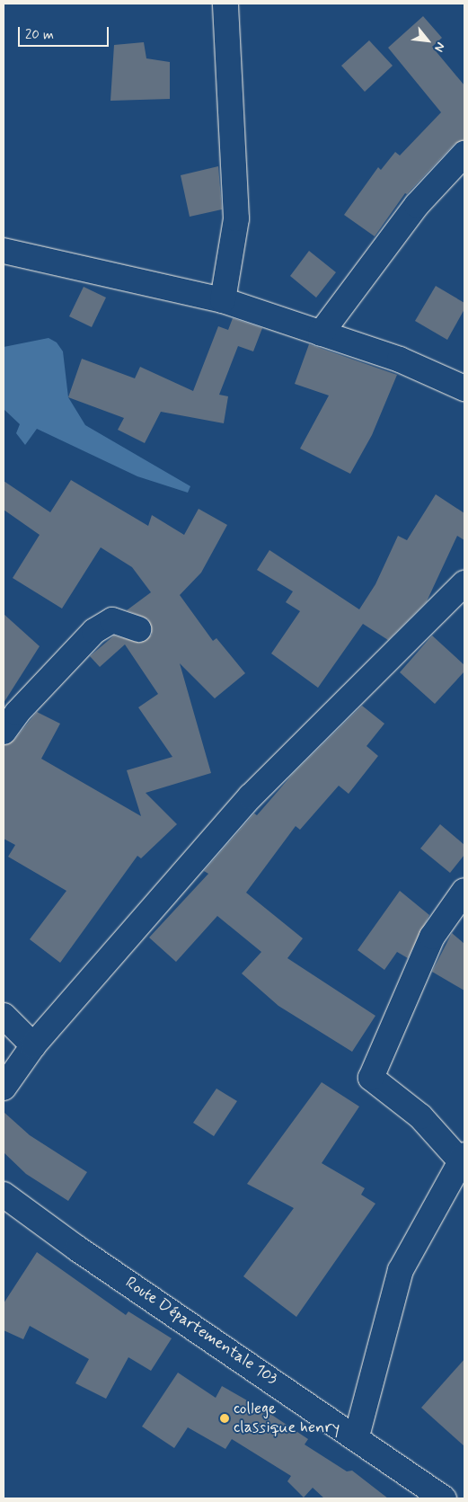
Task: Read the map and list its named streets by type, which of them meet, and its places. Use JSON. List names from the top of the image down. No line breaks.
{"streets":{"street":["Route Départementale 103"]},"places":["college classique henry"],"scale_bar":"20 m","north":"bottom right"}
